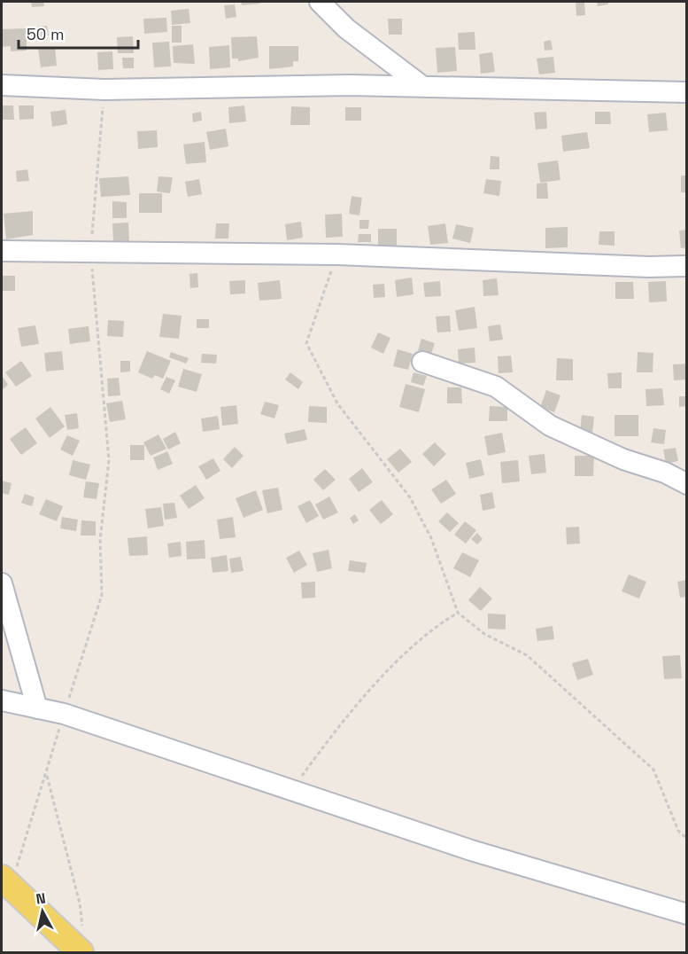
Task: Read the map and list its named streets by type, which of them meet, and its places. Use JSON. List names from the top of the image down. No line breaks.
{"scale_bar":"50 m","north":"top"}
